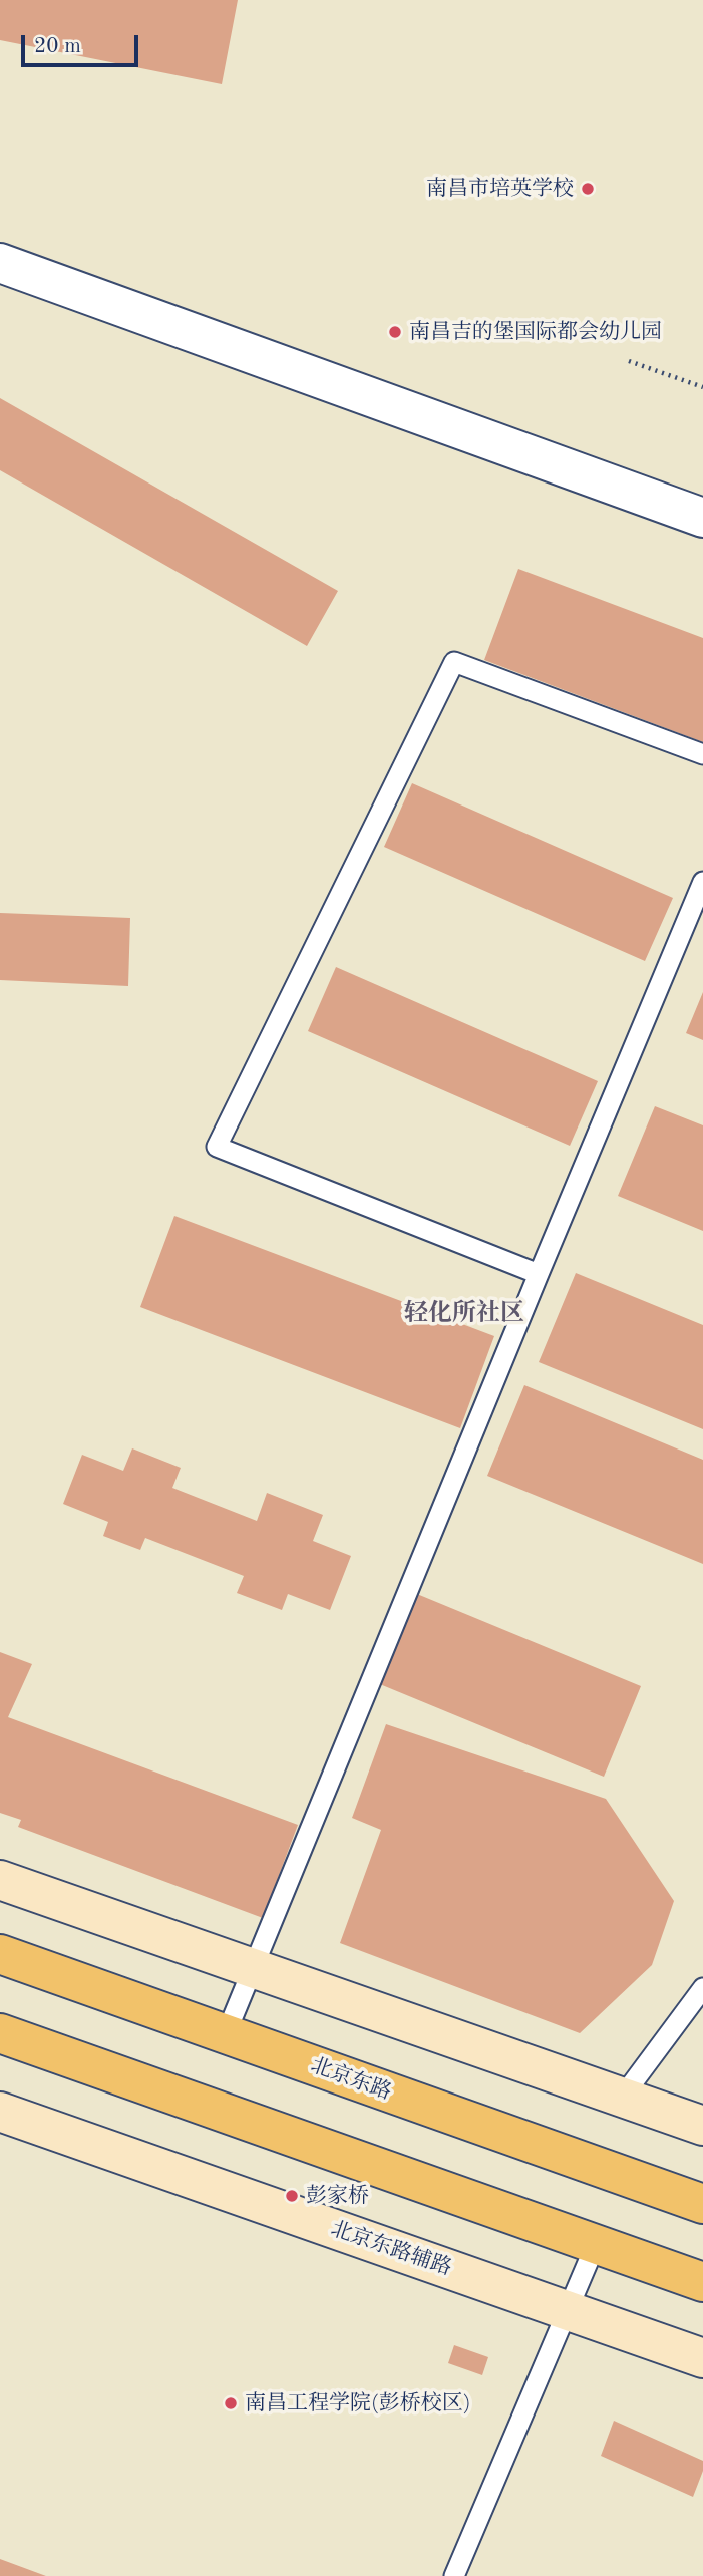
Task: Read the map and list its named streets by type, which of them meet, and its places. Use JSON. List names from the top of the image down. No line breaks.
{"streets":{"main road":["北京东路","北京东路辅路"]},"districts":["轻化所社区"],"places":["南昌市培英学校","南昌吉的堡国际都会幼儿园","彭家桥","南昌工程学院(彭桥校区)"],"scale_bar":"20 m"}
